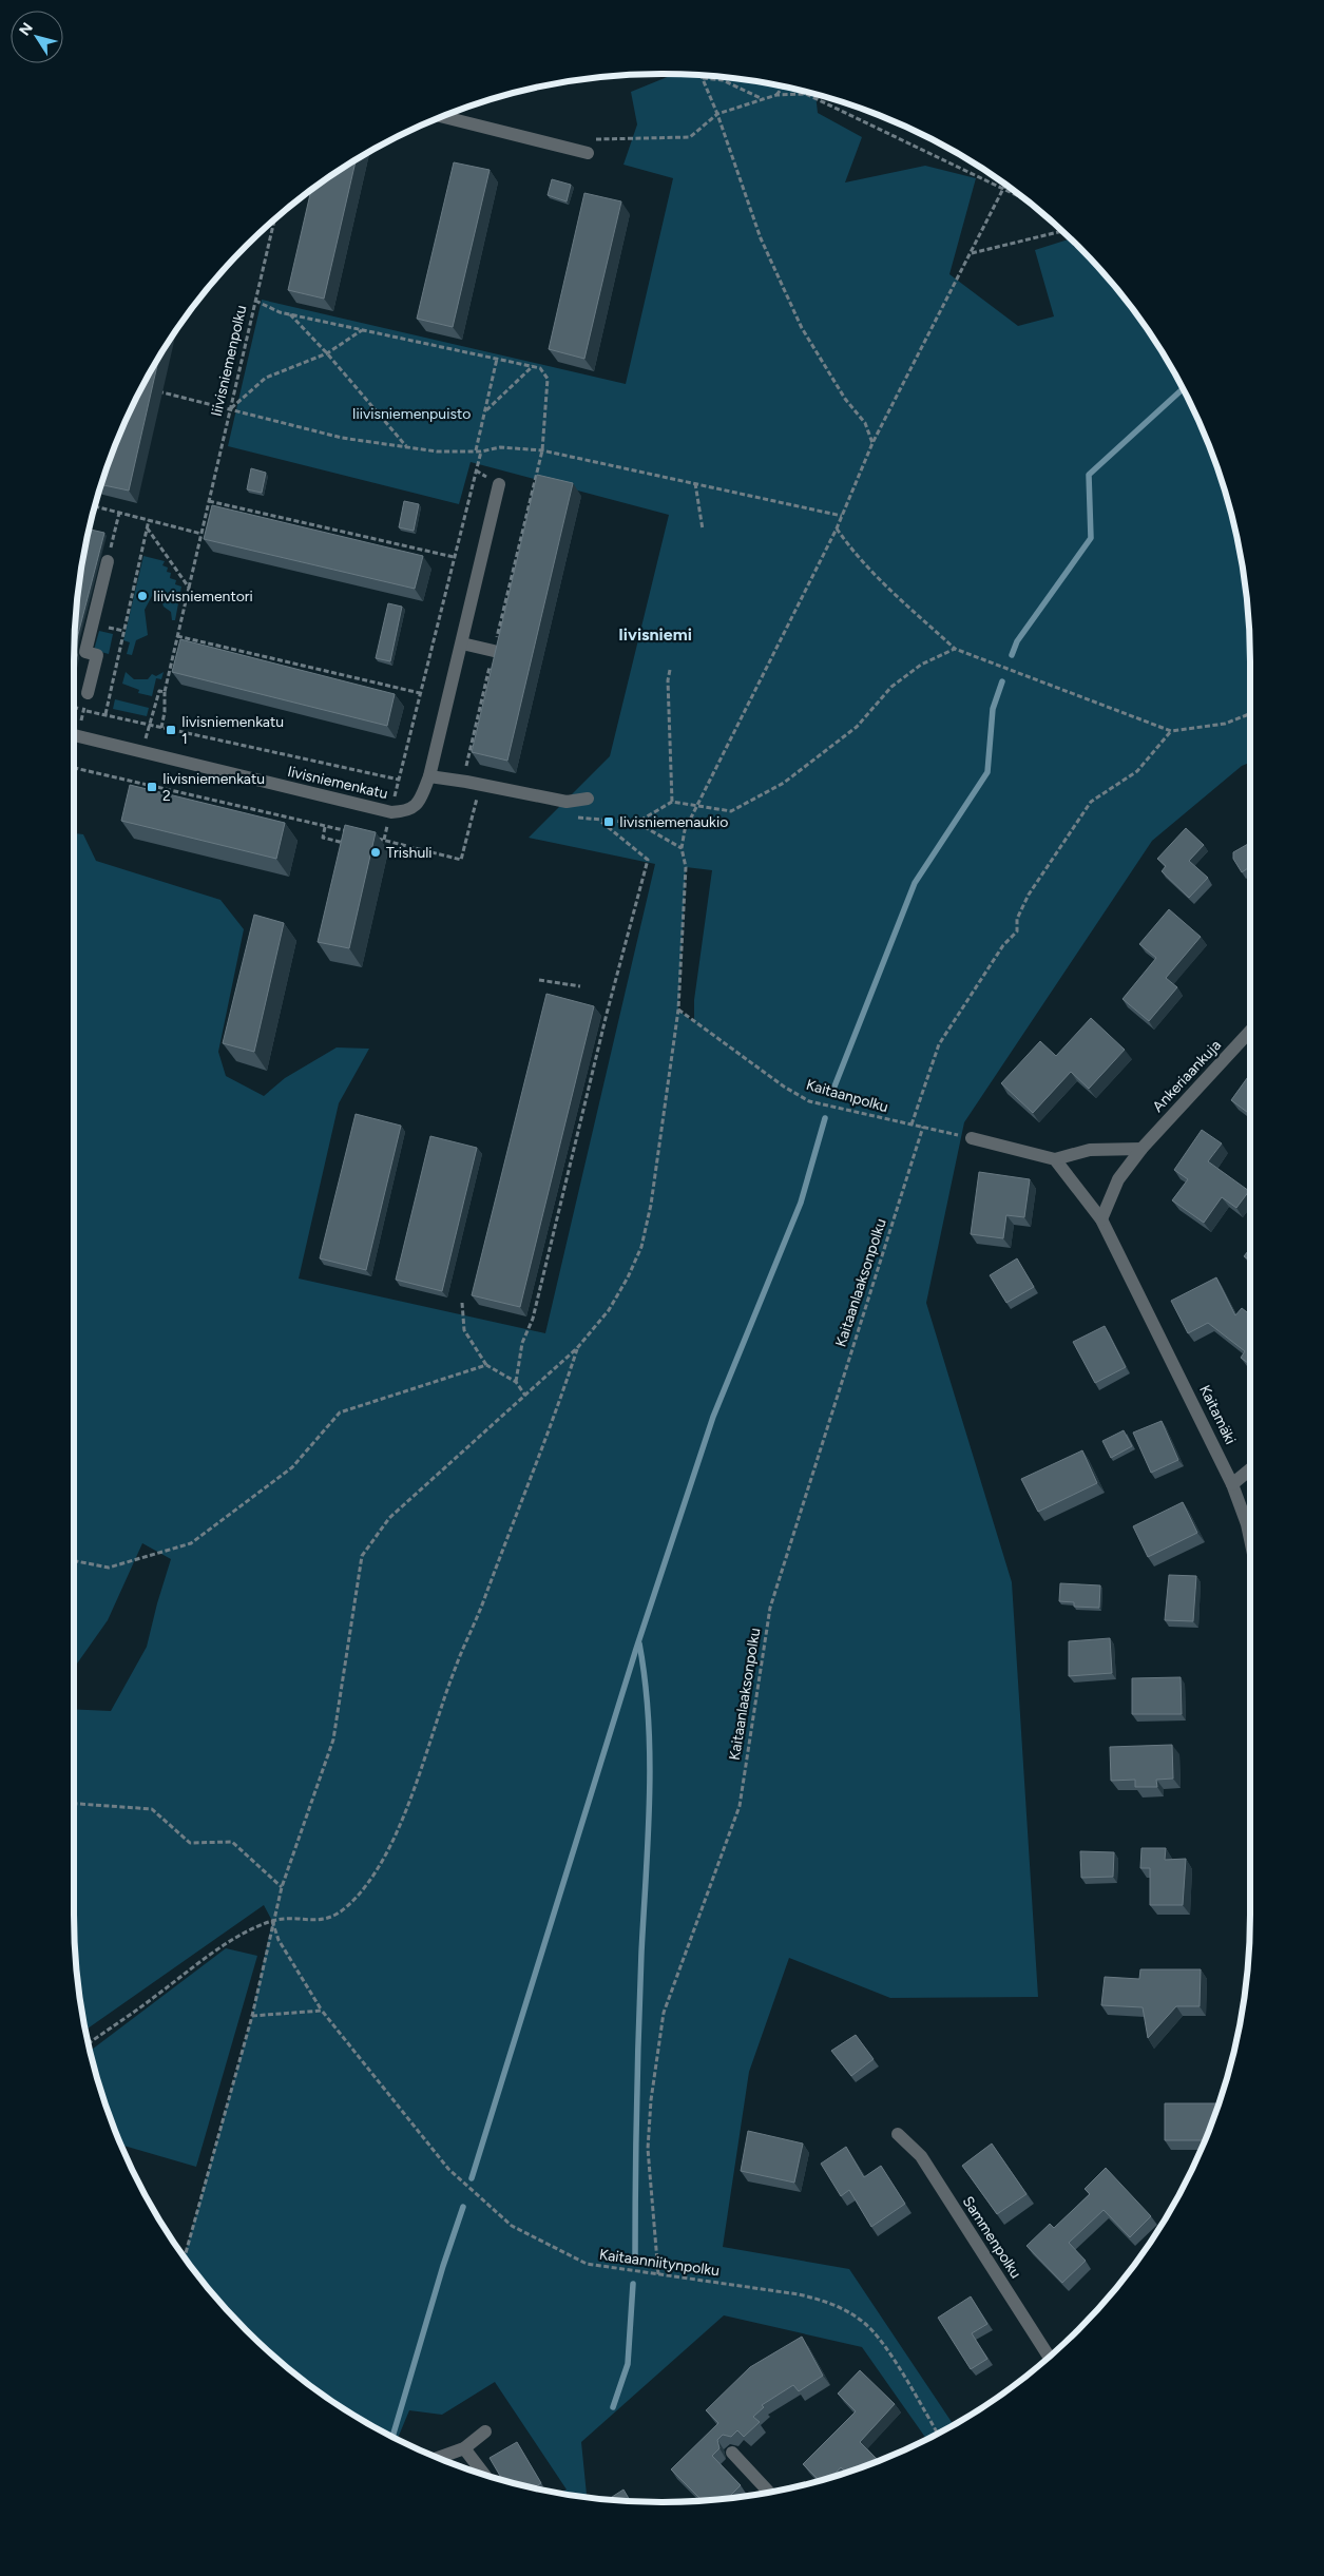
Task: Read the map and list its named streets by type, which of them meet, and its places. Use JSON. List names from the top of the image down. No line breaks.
{"streets":{"street":["Iivisniemenkatu","Ankeriaankuja","Kaitamäki","Sammenpolku"],"path":["Iiivisniemenpolku","Kaitaanpolku","Kaitaanlaaksonpolku","Kaitaanniitynpolku"]},"crossings":[["Ankeriaankuja","Kaitamäki"],["Kaitaanpolku","Kaitaanlaaksonpolku"],["Kaitaanlaaksonpolku","Kaitaanniitynpolku"]],"districts":["Iivisniemi"],"parks":["Iiivisniemenpuisto"],"places":{"other":["Iiivisniementori","Trishuli"],"transit":["Iivisniemenkatu 1","Iivisniemenkatu 2","Iivisniemenaukio"]},"north":"top left"}
